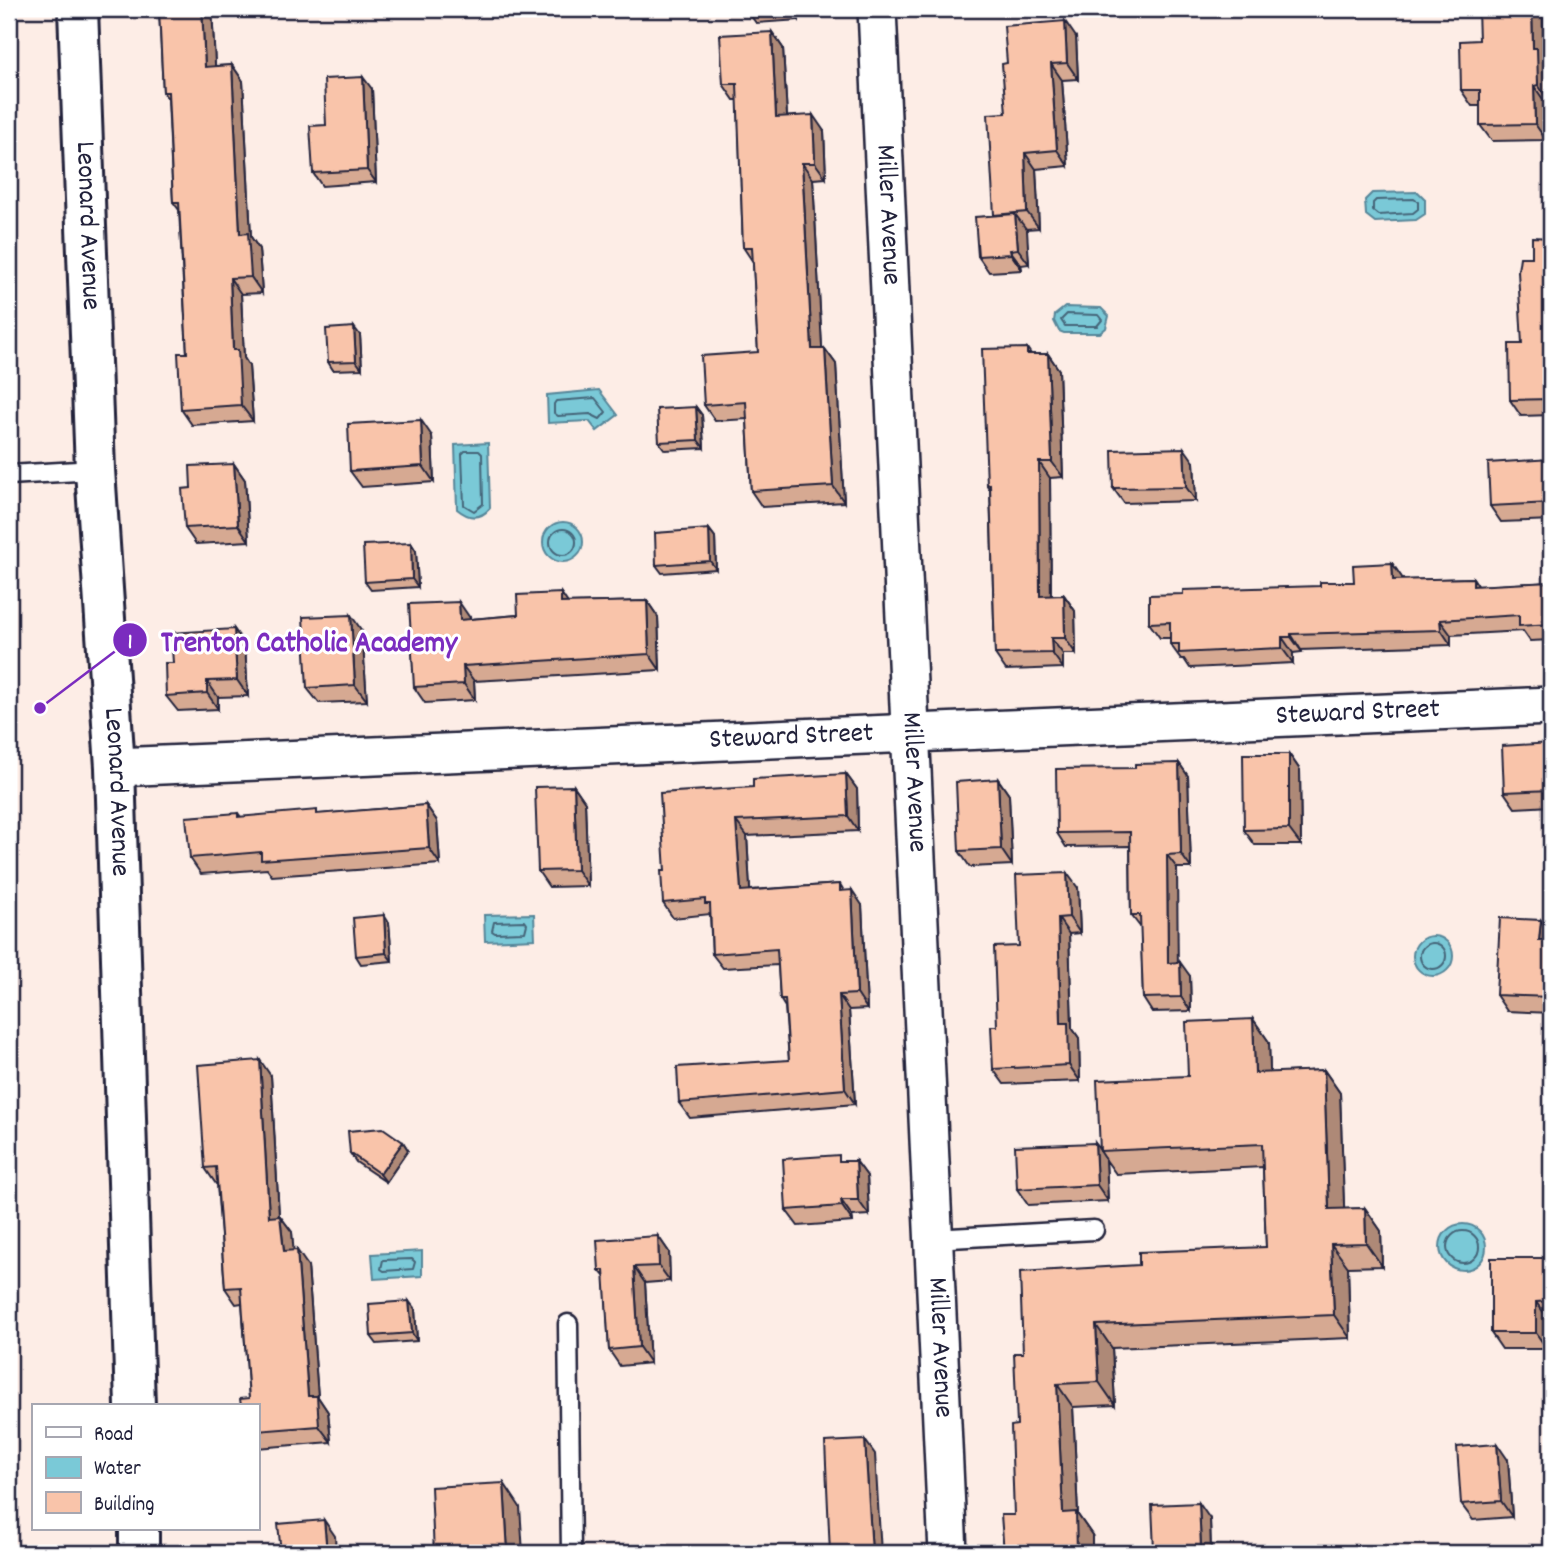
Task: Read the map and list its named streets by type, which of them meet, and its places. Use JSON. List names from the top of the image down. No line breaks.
{"streets":{"street":["Miller Avenue","Leonard Avenue","Steward Street"]},"crossings":[["Miller Avenue","Steward Street"],["Leonard Avenue","Steward Street"]],"places":["Trenton Catholic Academy"],"legend":["Road","Water","Building"]}
